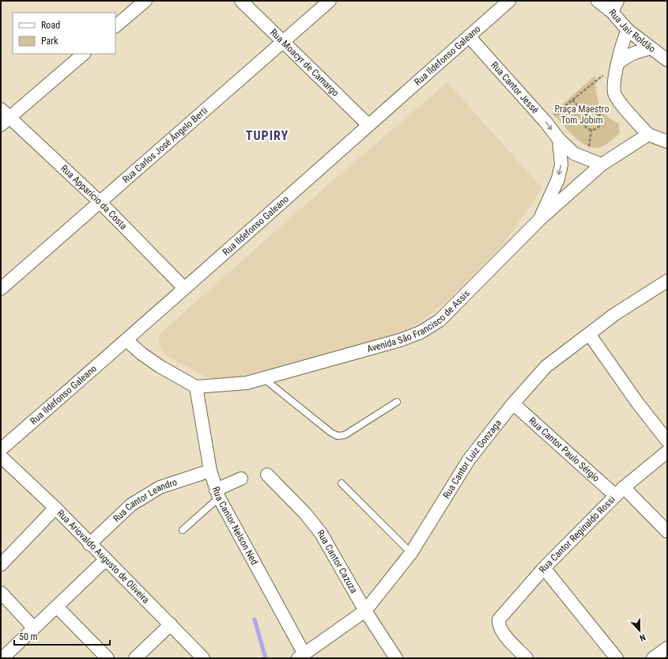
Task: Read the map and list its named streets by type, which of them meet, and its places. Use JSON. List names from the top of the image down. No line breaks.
{"streets":{"street":["Rua Jair Roldão","Rua Ildefonso Galeano","Rua Moacyr de Camargo","Rua Cantor Jessé","Rua Carlos José Ângelo Berti","Rua Apparício da Costa","Avenida São Francisco de Assis","Rua Cantor Paulo Sérgio","Rua Cantor Luiz Gonzaga","Rua Cantor Leandro","Rua Cantor Nelson Ned","Rua Cantor Reginaldo Rossi","Rua Ariovaldo Augusto de Oliveira","Rua Cantor Cazuza"]},"crossings":[["Rua Ildefonso Galeano","Rua Moacyr de Camargo"],["Rua Ildefonso Galeano","Rua Cantor Jessé"],["Rua Ildefonso Galeano","Rua Apparício da Costa"],["Rua Moacyr de Camargo","Rua Carlos José Ângelo Berti"],["Rua Cantor Jessé","Avenida São Francisco de Assis"],["Rua Carlos José Ângelo Berti","Rua Apparício da Costa"],["Avenida São Francisco de Assis","Rua Cantor Nelson Ned"],["Rua Cantor Paulo Sérgio","Rua Cantor Luiz Gonzaga"],["Rua Cantor Paulo Sérgio","Rua Cantor Reginaldo Rossi"],["Rua Cantor Luiz Gonzaga","Rua Cantor Nelson Ned"],["Rua Cantor Luiz Gonzaga","Rua Cantor Cazuza"],["Rua Cantor Leandro","Rua Cantor Nelson Ned"],["Rua Cantor Leandro","Rua Ariovaldo Augusto de Oliveira"]],"districts":["TUPIRY"],"parks":["Praça Maestro Tom Jobim"],"legend":["Road","Park"],"scale_bar":"50 m","north":"bottom"}
